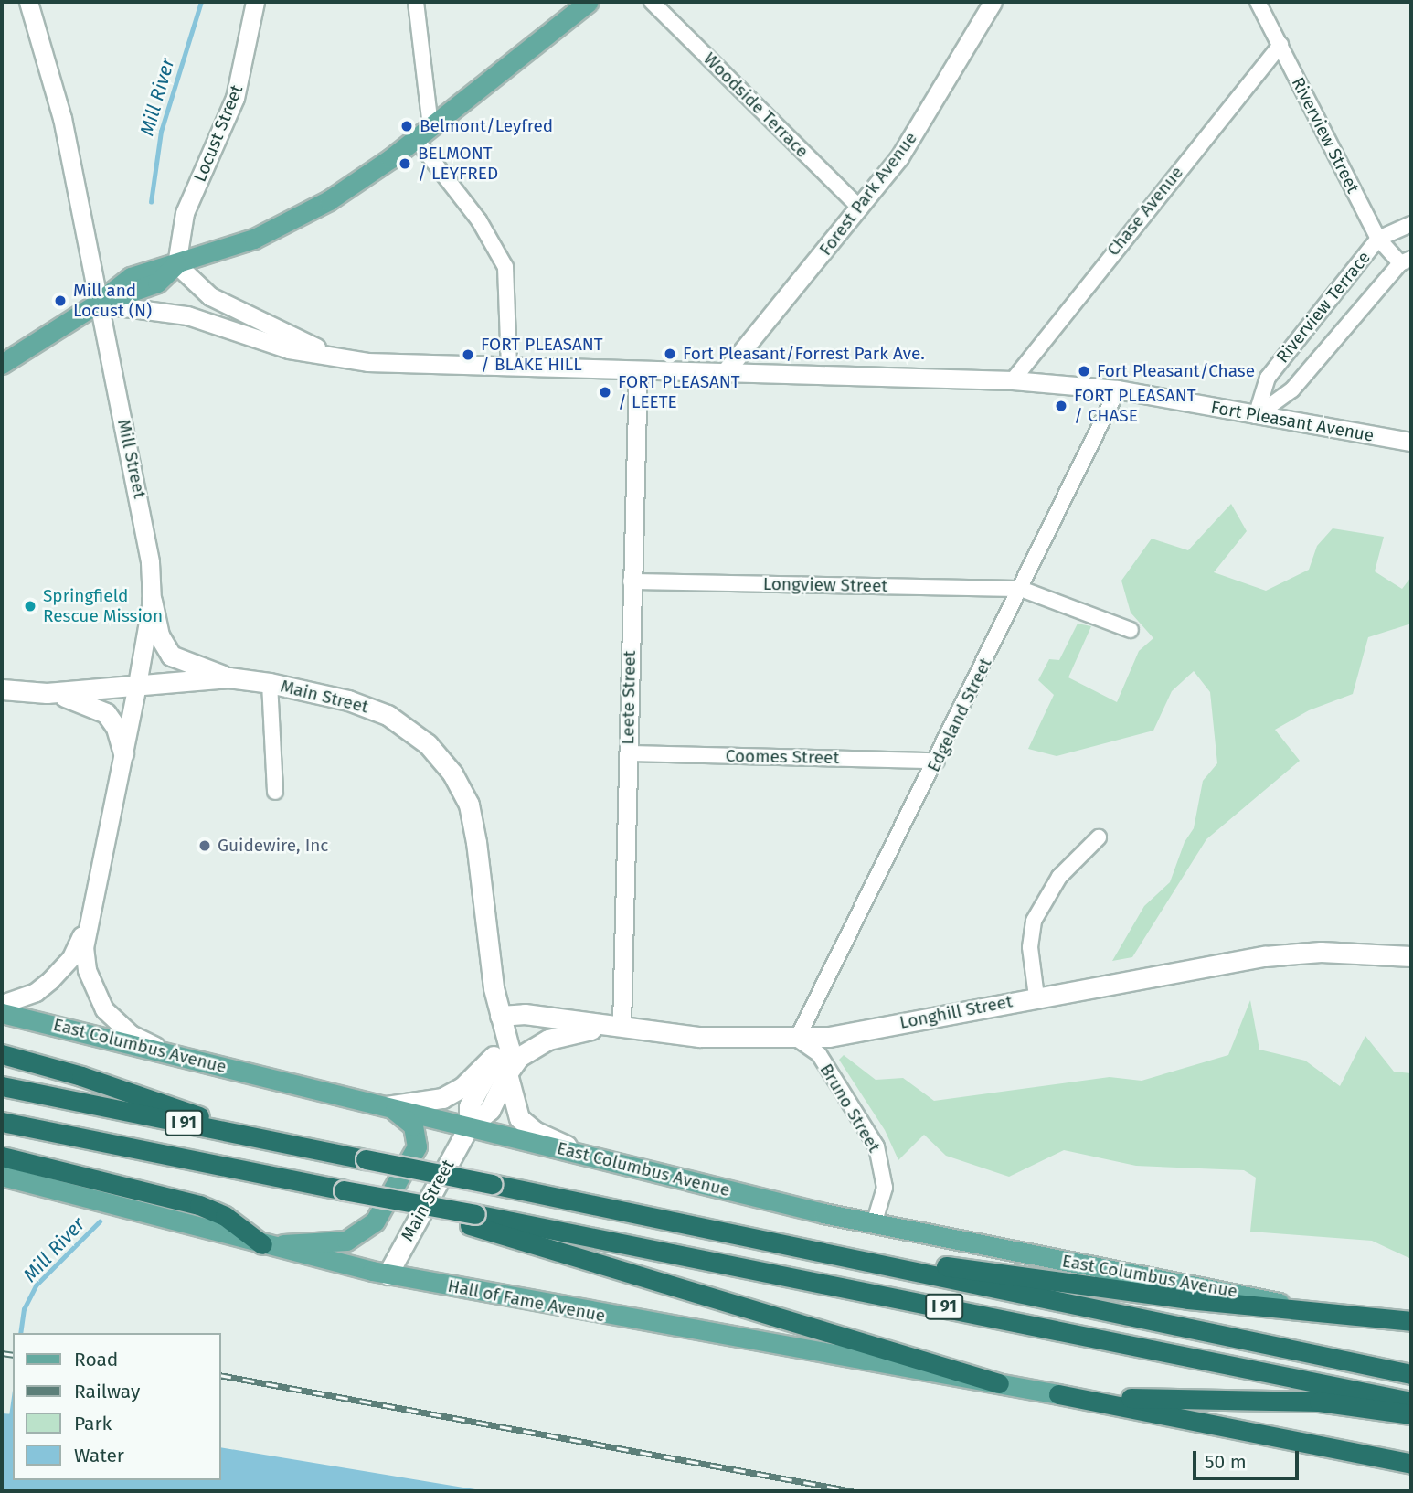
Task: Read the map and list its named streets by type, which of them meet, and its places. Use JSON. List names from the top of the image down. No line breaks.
{"streets":{"highway":["I 91"],"main road":["Main Street","Longhill Street","East Columbus Avenue","Hall of Fame Avenue"],"street":["Woodside Terrace","Locust Street","Riverview Street","Forest Park Avenue","Chase Avenue","Riverview Terrace","Fort Pleasant Avenue","Mill Street","Longview Street","Leete Street","Edgeland Street","Coomes Street","Bruno Street"]},"crossings":[["Woodside Terrace","Forest Park Avenue"],["Locust Street","Fort Pleasant Avenue"],["Riverview Street","Chase Avenue"],["Riverview Street","Riverview Terrace"],["Forest Park Avenue","Fort Pleasant Avenue"],["Chase Avenue","Fort Pleasant Avenue"],["Riverview Terrace","Fort Pleasant Avenue"],["Fort Pleasant Avenue","Mill Street"],["Fort Pleasant Avenue","Leete Street"],["Fort Pleasant Avenue","Edgeland Street"],["Mill Street","Main Street"],["Mill Street","East Columbus Avenue"],["Longview Street","Leete Street"],["Longview Street","Edgeland Street"],["Main Street","Longhill Street"],["Main Street","East Columbus Avenue"],["Main Street","Hall of Fame Avenue"],["Leete Street","Coomes Street"],["Leete Street","Longhill Street"],["Edgeland Street","Coomes Street"],["Edgeland Street","Longhill Street"],["Edgeland Street","Bruno Street"],["Longhill Street","Bruno Street"],["East Columbus Avenue","Bruno Street"]],"water":["Mill River"],"places":["Belmont/Leyfred","BELMONT / LEYFRED","Mill and Locust (N)","Fort Pleasant/Forrest Park Ave.","FORT PLEASANT / BLAKE HILL","Fort Pleasant/Chase","FORT PLEASANT / LEETE","FORT PLEASANT / CHASE","Springfield Rescue Mission","Guidewire, Inc"],"legend":["Road","Railway","Park","Water"],"scale_bar":"50 m"}
